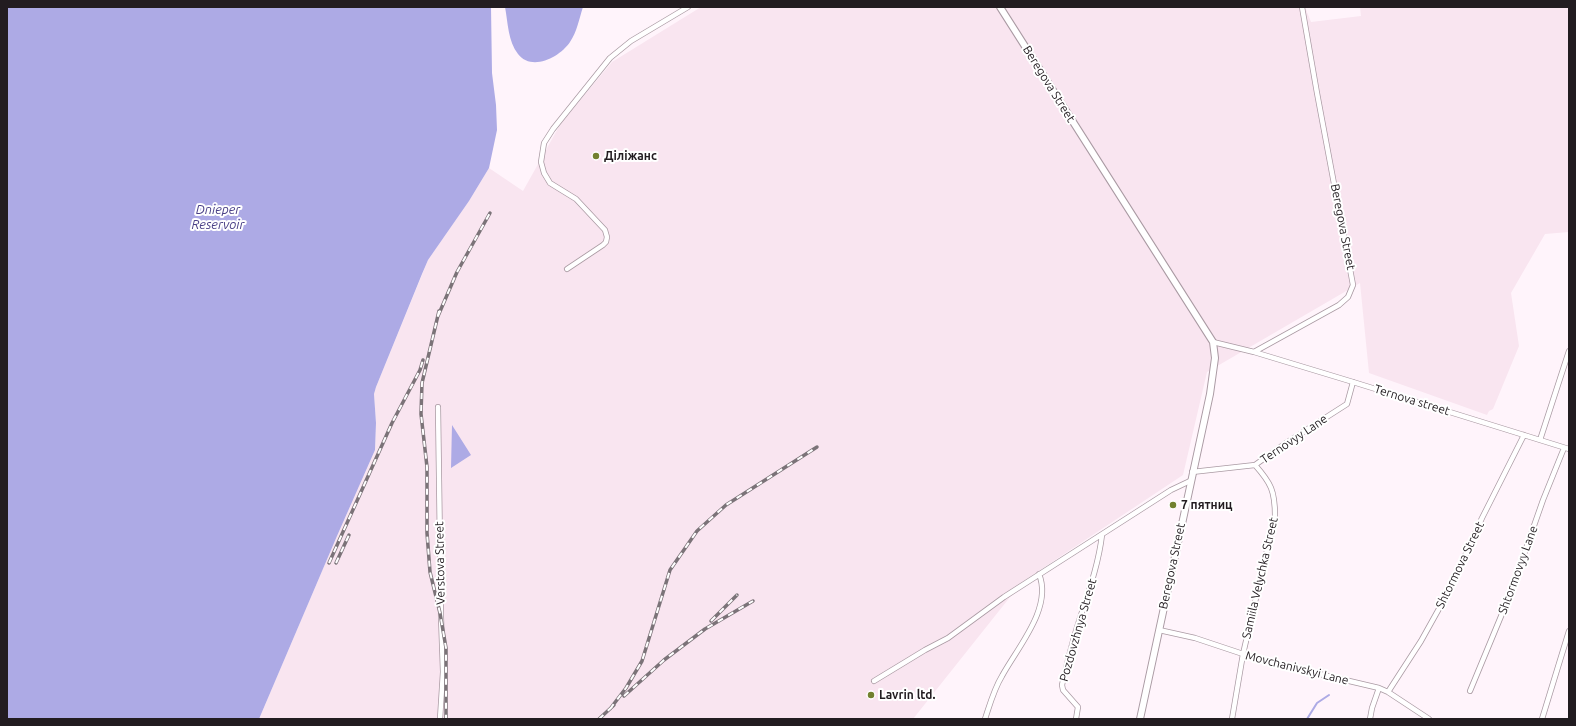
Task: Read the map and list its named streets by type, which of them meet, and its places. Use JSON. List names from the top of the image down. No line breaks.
{"streets":{"street":["Beregova Street","Ternova street","Ternovyy Lane","Verstova Street","Shtormova Street","Shtormovyy Lane","Samiila Velychka Street","Pozdovzhnya Street","Movchanivskyi Lane"]},"crossings":[["Beregova Street","Ternova street"],["Beregova Street","Ternovyy Lane"],["Beregova Street","Movchanivskyi Lane"],["Ternova street","Ternovyy Lane"],["Ternova street","Shtormova Street"],["Ternova street","Shtormovyy Lane"],["Ternovyy Lane","Samiila Velychka Street"],["Shtormova Street","Movchanivskyi Lane"],["Samiila Velychka Street","Movchanivskyi Lane"]],"water":["Dnieper Reservoir"],"places":["Діліжанс","7 пятниц","Lavrin ltd."]}
